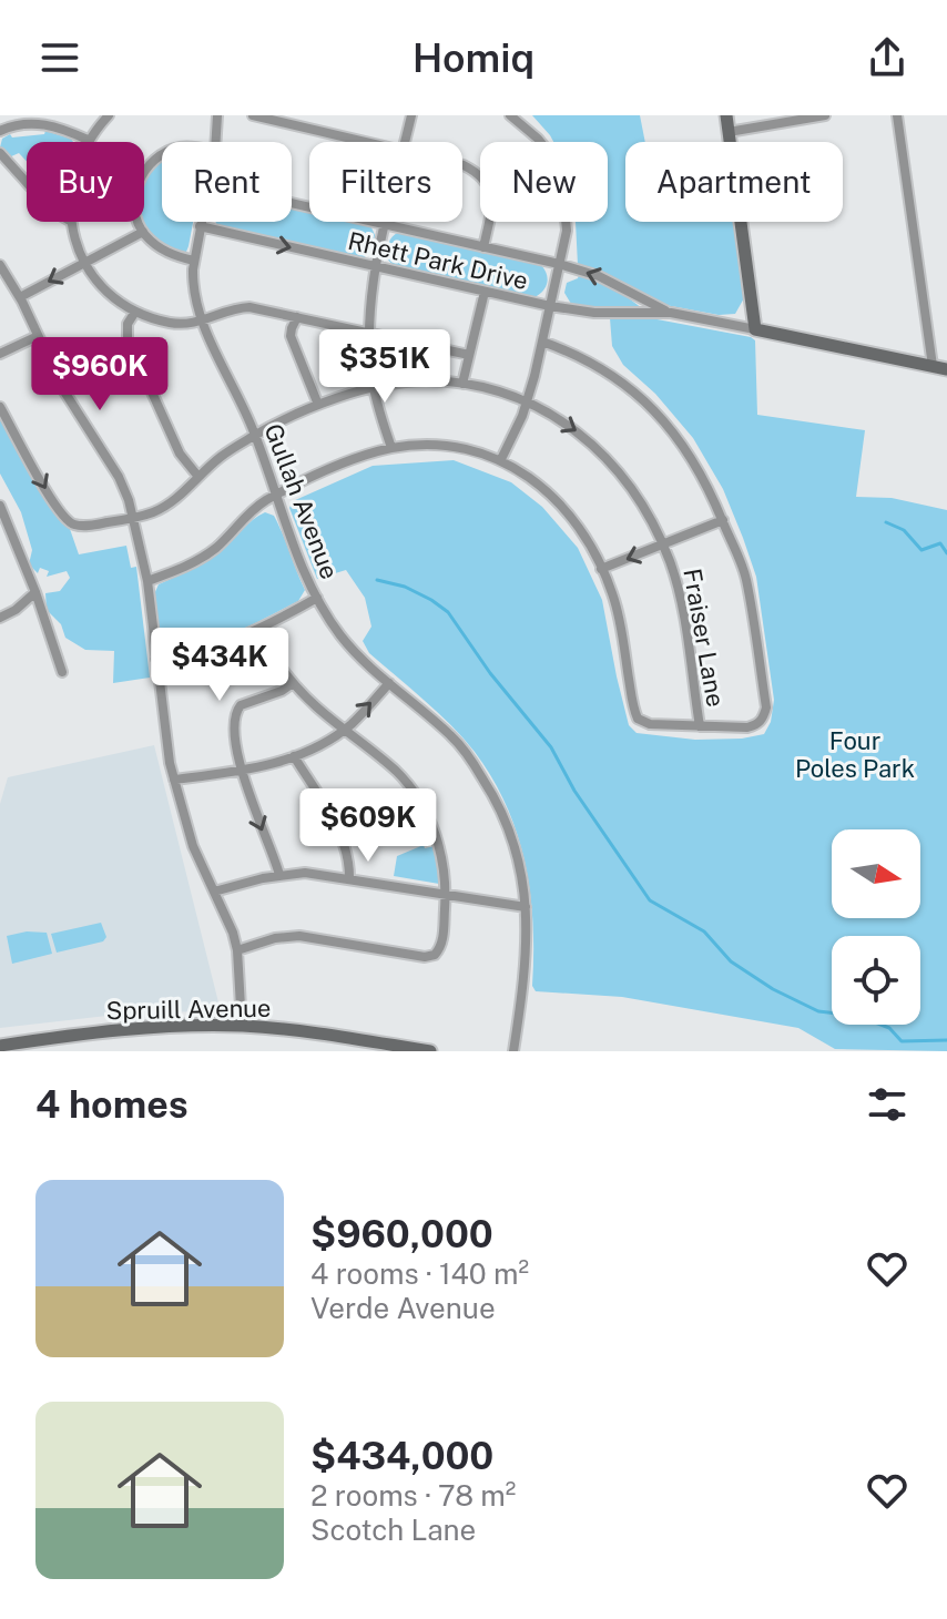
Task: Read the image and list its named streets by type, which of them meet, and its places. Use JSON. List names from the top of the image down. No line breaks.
{"streets":{"street":["Rhett Park Drive","Gullah Avenue","Fraiser Lane","Spruill Avenue"]},"crossings":[["Rhett Park Drive","Gullah Avenue"],["Gullah Avenue","Fraiser Lane"]],"parks":["Four Poles Park"],"north":"right","page":{"header":"Homiq","chip":["Buy","Rent","Filters","New","Apartment"],"price":["$351K","$960K","$434K","$609K"],"heading":"4 homes","list":[{"name":"$960,000","note":"4 rooms · 140 m² · Verde Avenue"},{"name":"$434,000","note":"2 rooms · 78 m² · Scotch Lane"}]}}
